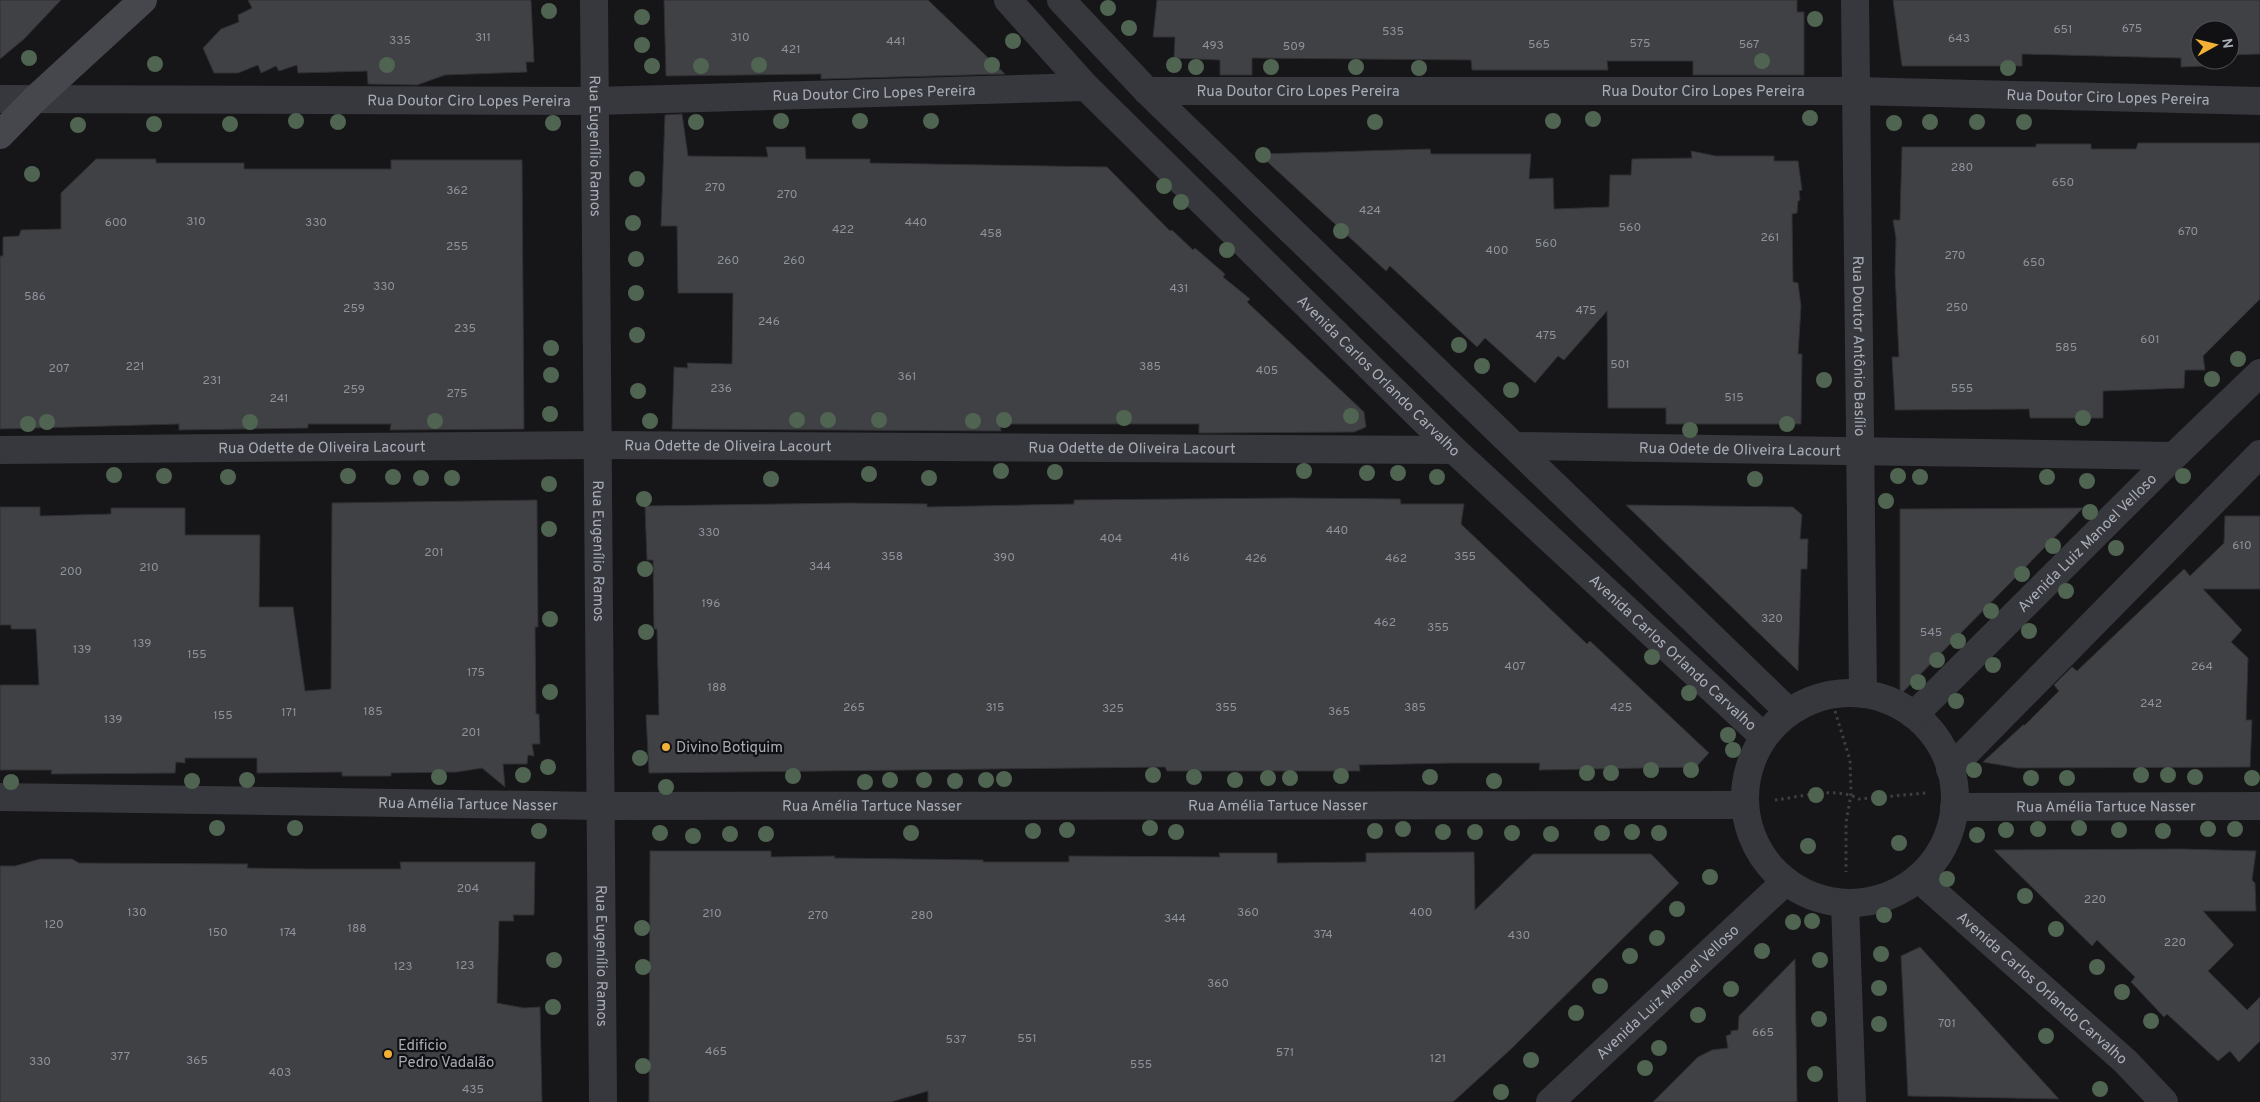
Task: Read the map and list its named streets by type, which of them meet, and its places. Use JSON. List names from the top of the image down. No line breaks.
{"streets":{"street":["Rua Doutor Ciro Lopes Pereira","Rua Eugenílio Ramos","Rua Doutor Antônio Basílio","Avenida Carlos Orlando Carvalho","Rua Odette de Oliveira Lacourt","Rua Odete de Oliveira Lacourt","Avenida Luiz Manoel Velloso","Rua Amélia Tartuce Nasser"]},"crossings":[["Rua Doutor Ciro Lopes Pereira","Rua Eugenílio Ramos"],["Rua Doutor Ciro Lopes Pereira","Rua Doutor Antônio Basílio"],["Rua Doutor Ciro Lopes Pereira","Avenida Carlos Orlando Carvalho"],["Rua Eugenílio Ramos","Rua Odette de Oliveira Lacourt"],["Rua Eugenílio Ramos","Rua Amélia Tartuce Nasser"],["Rua Doutor Antônio Basílio","Rua Odete de Oliveira Lacourt"],["Avenida Carlos Orlando Carvalho","Rua Odette de Oliveira Lacourt"],["Rua Odete de Oliveira Lacourt","Avenida Luiz Manoel Velloso"]],"places":["Divino Botiquim","Edificio Pedro Vadalão"],"house_numbers":["675","651","535","311","310","643","335","441","575","565","567","493","509","421","280","650","270","362","270","424","310","600","330","440","560","422","670","458","261","560","255","400","270","260","260","650","330","431","586","250","259","475","246","235","475","601","585","501","221","385","207","405","361","231","236","555","259","275","515","241","440","330","404","610","201","358","355","390","416","426","462","344","210","200","196","320","462","355","545","139","139","155","407","264","175","188","242","265","315","355","385","425","325","185","365","171","155","139","201","204","220","130","360","400","210","270","280","344","120","188","150","174","374","430","220","123","123","360","701","665","551","537","465","571","377","121","365","330","555","403","435"],"north":"right"}
